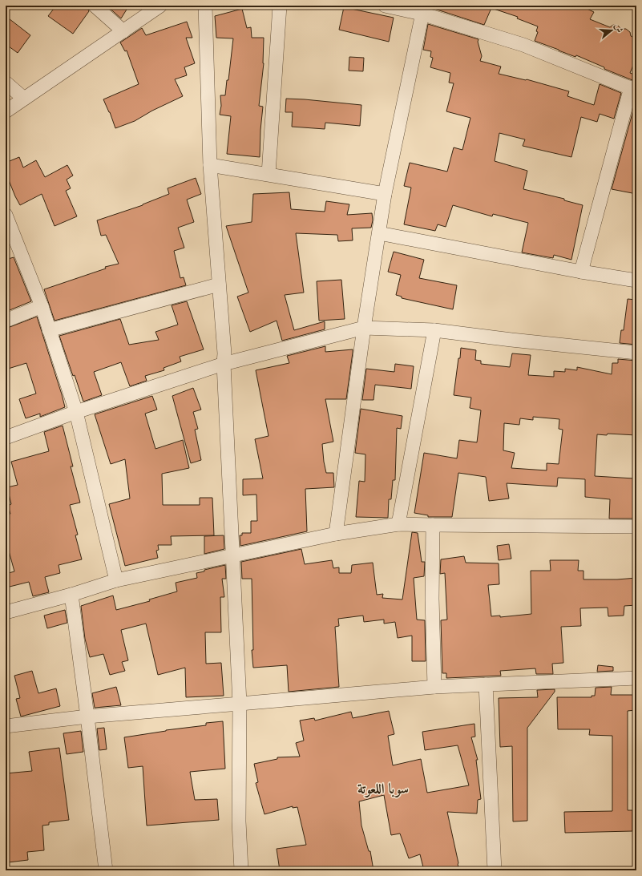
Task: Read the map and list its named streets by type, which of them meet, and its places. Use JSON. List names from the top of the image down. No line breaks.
{"districts":["سوبا اللعوتة"],"north":"right"}
